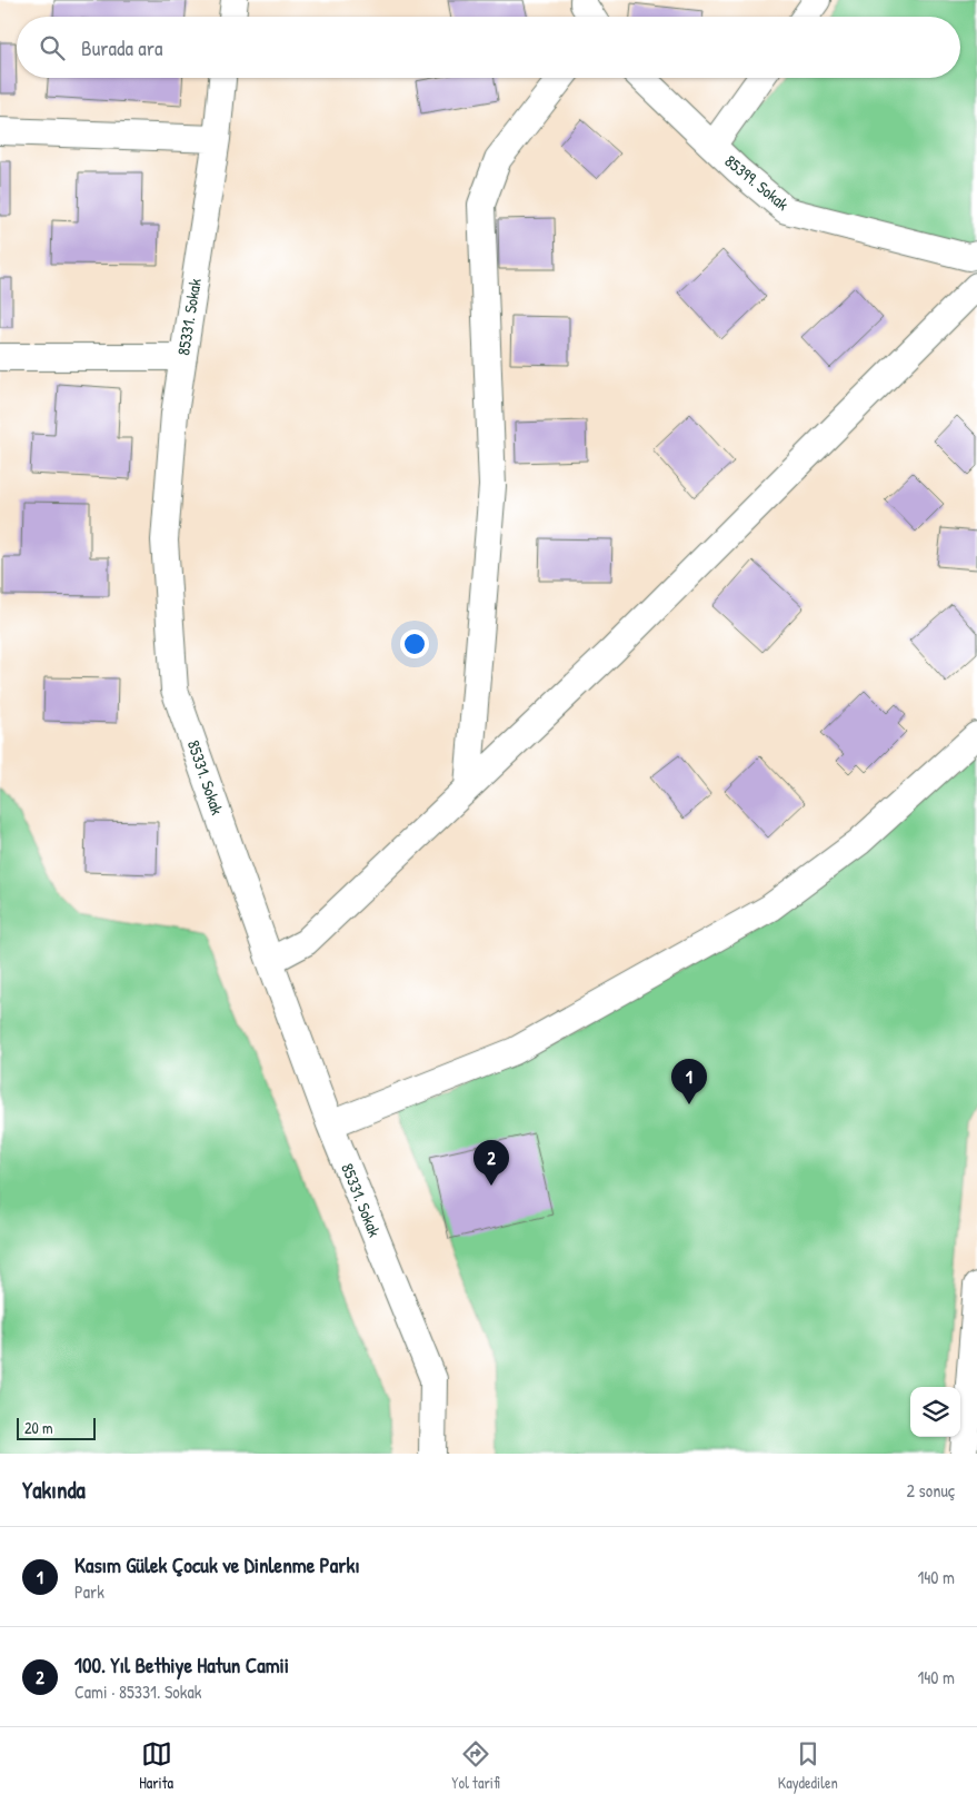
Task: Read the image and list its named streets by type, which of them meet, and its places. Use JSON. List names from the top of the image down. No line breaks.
{"streets":{"street":["85399. Sokak","85331. Sokak"]},"scale_bar":"20 m","page":{"search":"Burada ara","pins":["1","2"],"scale":"20 m","heading":["Yakında","2 sonuç"],"list":[{"mark":"1","name":"Kasım Gülek Çocuk ve Dinlenme Parkı","note":"Park","value":"140 m"},{"mark":"2","name":"100. Yıl Bethiye Hatun Camii","note":"Cami · 85331. Sokak","value":"140 m"}],"nav":["Harita","Yol tarifi","Kaydedilen"]}}
